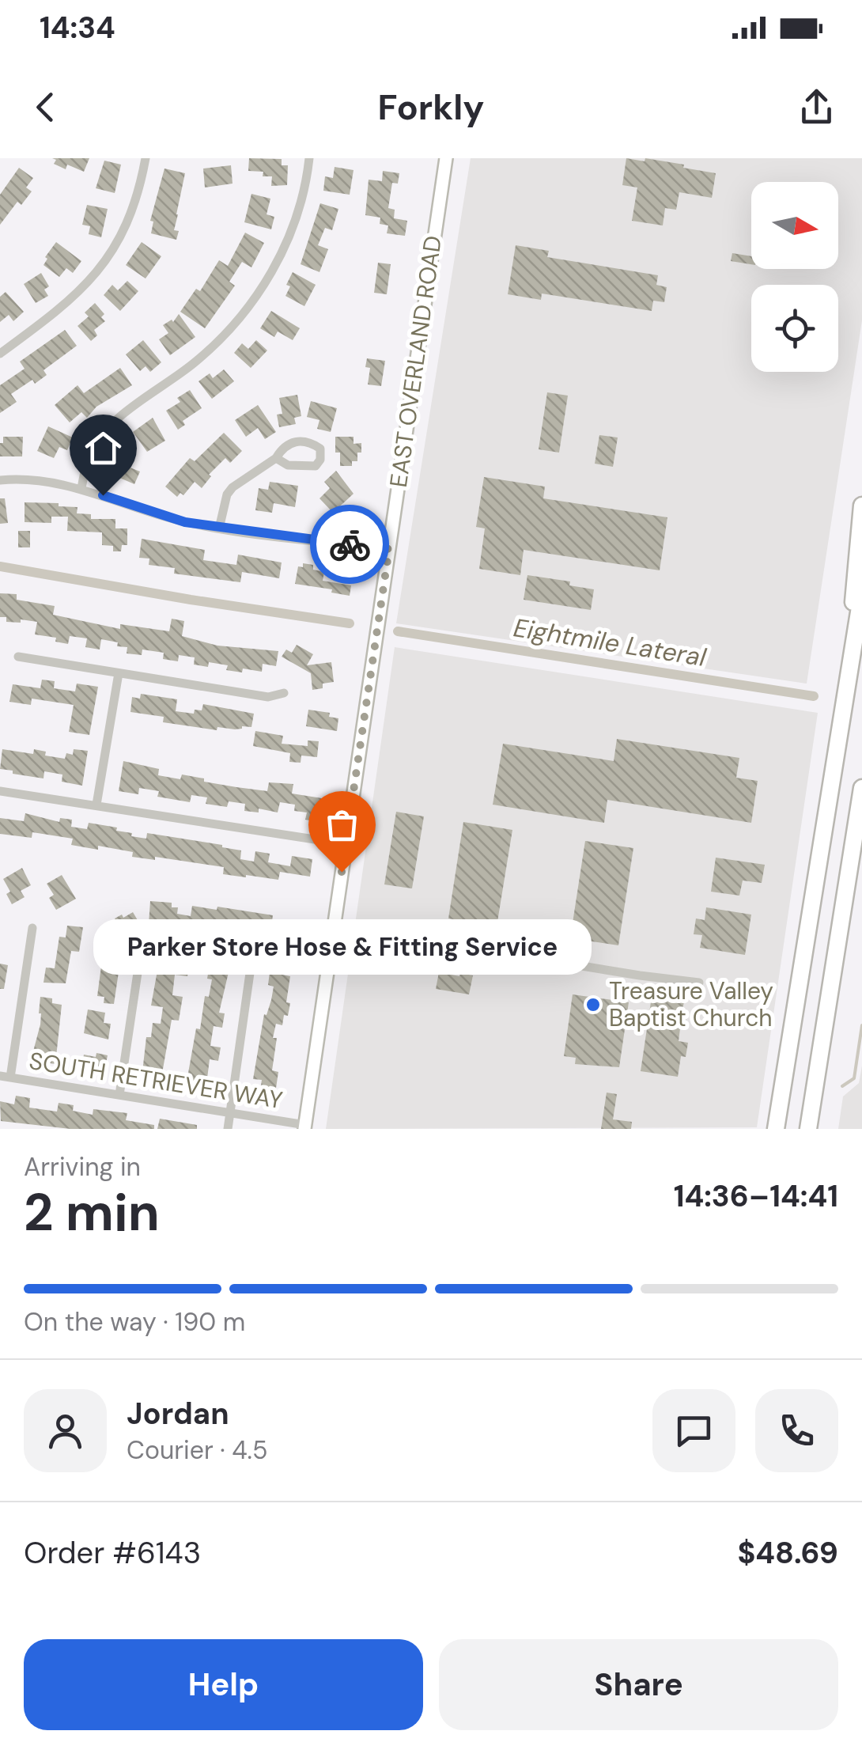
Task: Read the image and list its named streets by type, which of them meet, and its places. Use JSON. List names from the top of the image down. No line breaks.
{"streets":{"main road":["EAST OVERLAND ROAD"],"street":["SOUTH RETRIEVER WAY"]},"crossings":[["EAST OVERLAND ROAD","SOUTH RETRIEVER WAY"]],"water":["Eightmile Lateral"],"places":["Parker Store Hose & Fitting Service","Treasure Valley Baptist Church"],"north":"right","page":{"status":"14:34","header":"Forkly","bubble":"Parker Store Hose & Fitting Service","heading":["2 min","Arriving in","14:36–14:41"],"panel":["Jordan","Courier · 4.5","Order #6143","$48.69"],"bar":"On the way · 190 m","buttons":["Help","Share"]}}
